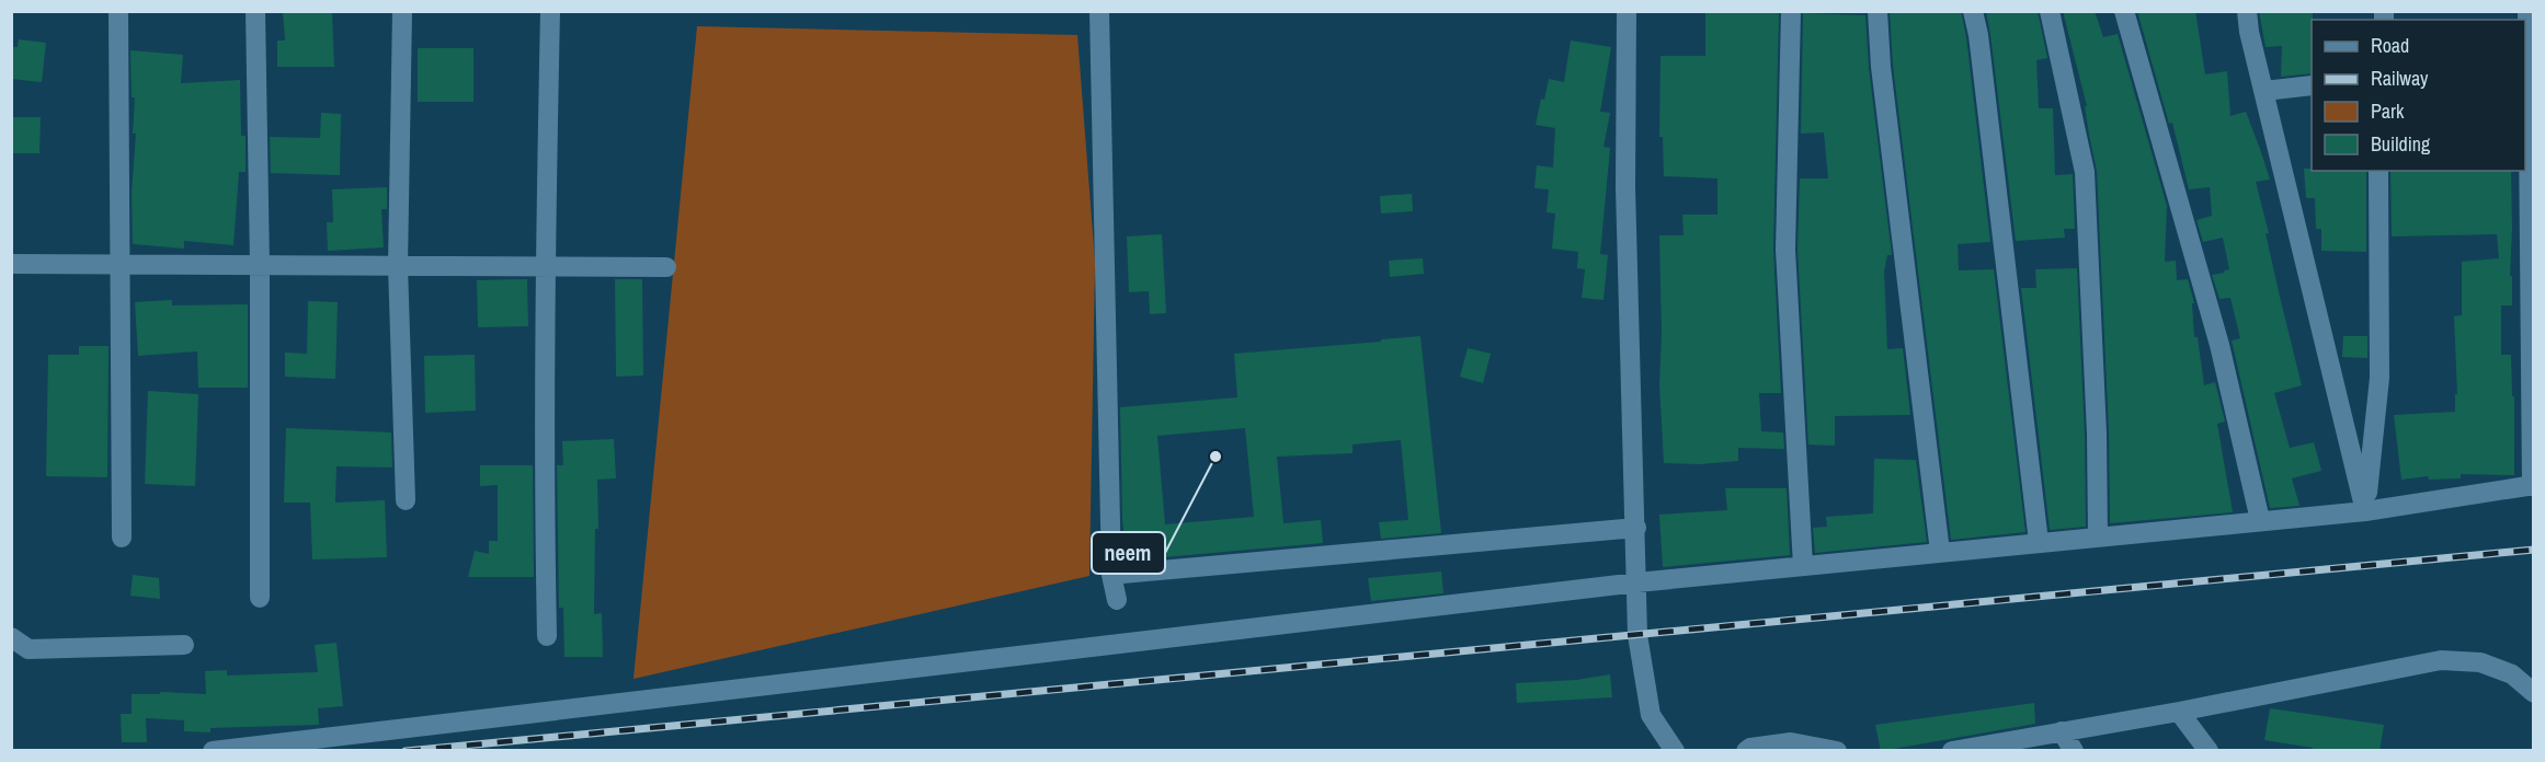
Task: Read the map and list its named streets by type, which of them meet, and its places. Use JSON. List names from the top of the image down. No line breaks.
{"places":["neem"],"legend":["Road","Railway","Park","Building"]}
